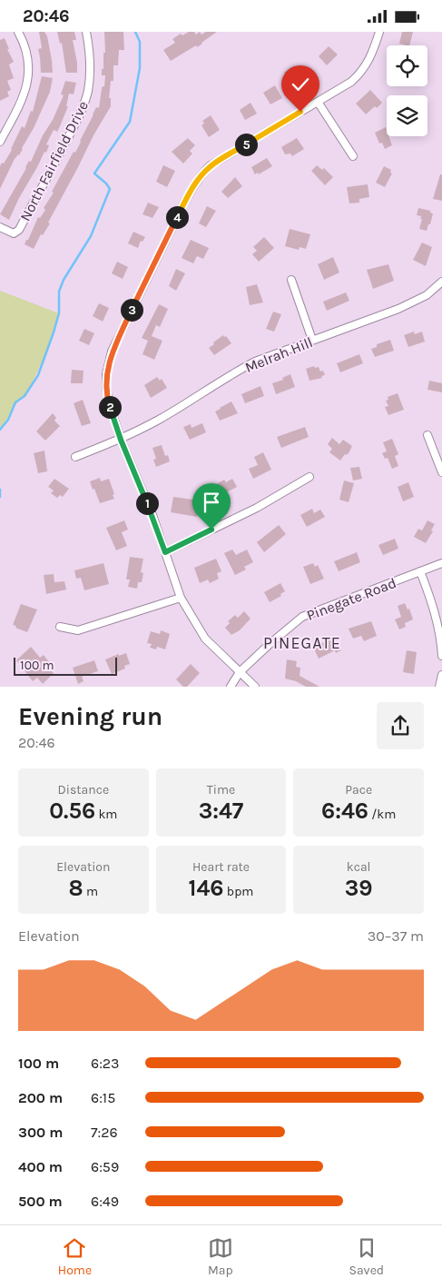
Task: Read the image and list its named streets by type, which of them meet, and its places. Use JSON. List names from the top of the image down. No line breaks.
{"streets":{"street":["North Fairfield Drive","Melrah Hill","Pinegate Road"]},"districts":["PINEGATE"],"scale_bar":"100 m","page":{"status":"20:46","pins":["5","4","3","2","1"],"scale":"100 m","heading":["Evening run","20:46"],"stats":[["Distance","0.56 km"],["Time","3:47"],["Pace","6:46 /km"],["Elevation","8 m"],["Heart rate","146 bpm"],["kcal","39"]],"chart":["Elevation","30–37 m"],"list":[{"name":"100 m","note":"6:23"},{"name":"200 m","note":"6:15"},{"name":"300 m","note":"7:26"},{"name":"400 m","note":"6:59"},{"name":"500 m","note":"6:49"}],"tabs":["Home","Map","Saved"]}}
